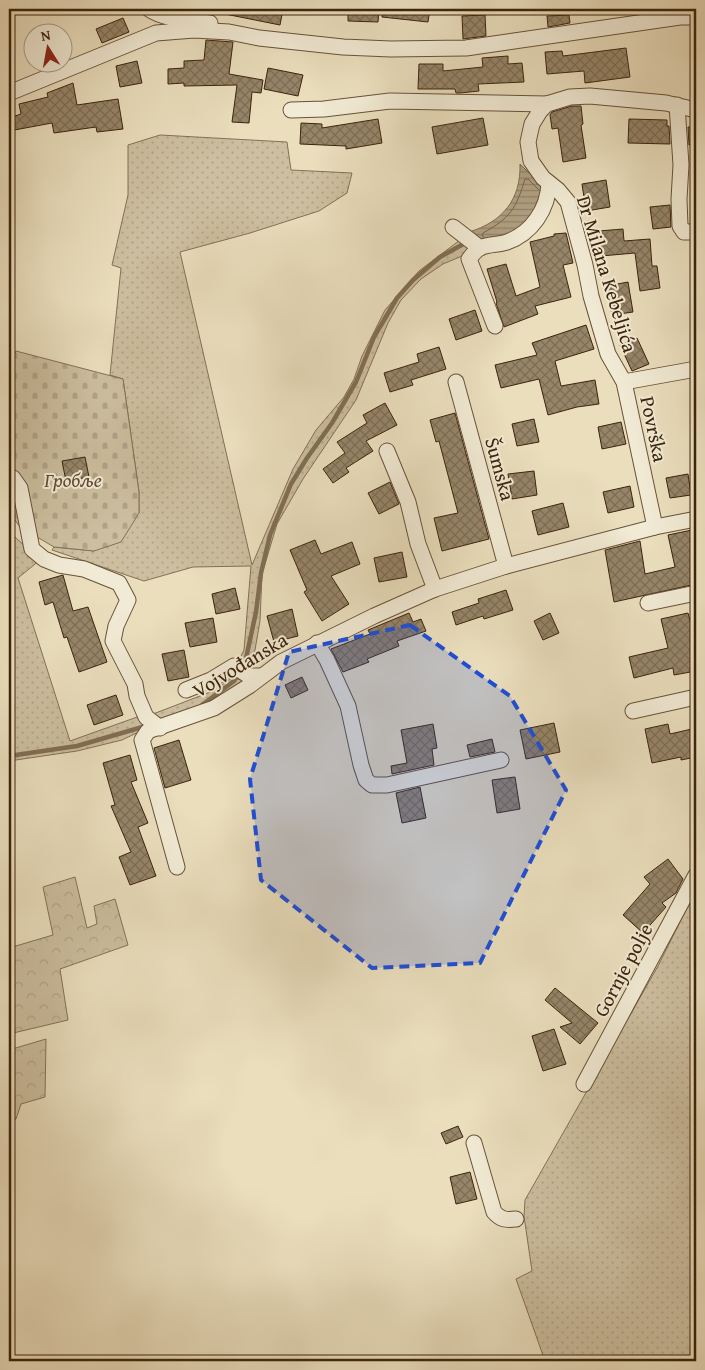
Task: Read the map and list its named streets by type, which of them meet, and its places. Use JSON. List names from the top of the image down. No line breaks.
{"streets":{"street":["Dr Milana Kebeljića","Površka","Šumska","Vojvođanska","Gornje polje"]},"crossings":[["Dr Milana Kebeljića","Površka"],["Površka","Vojvođanska"],["Šumska","Vojvođanska"]],"parks":["Гробље"],"north":"top"}
